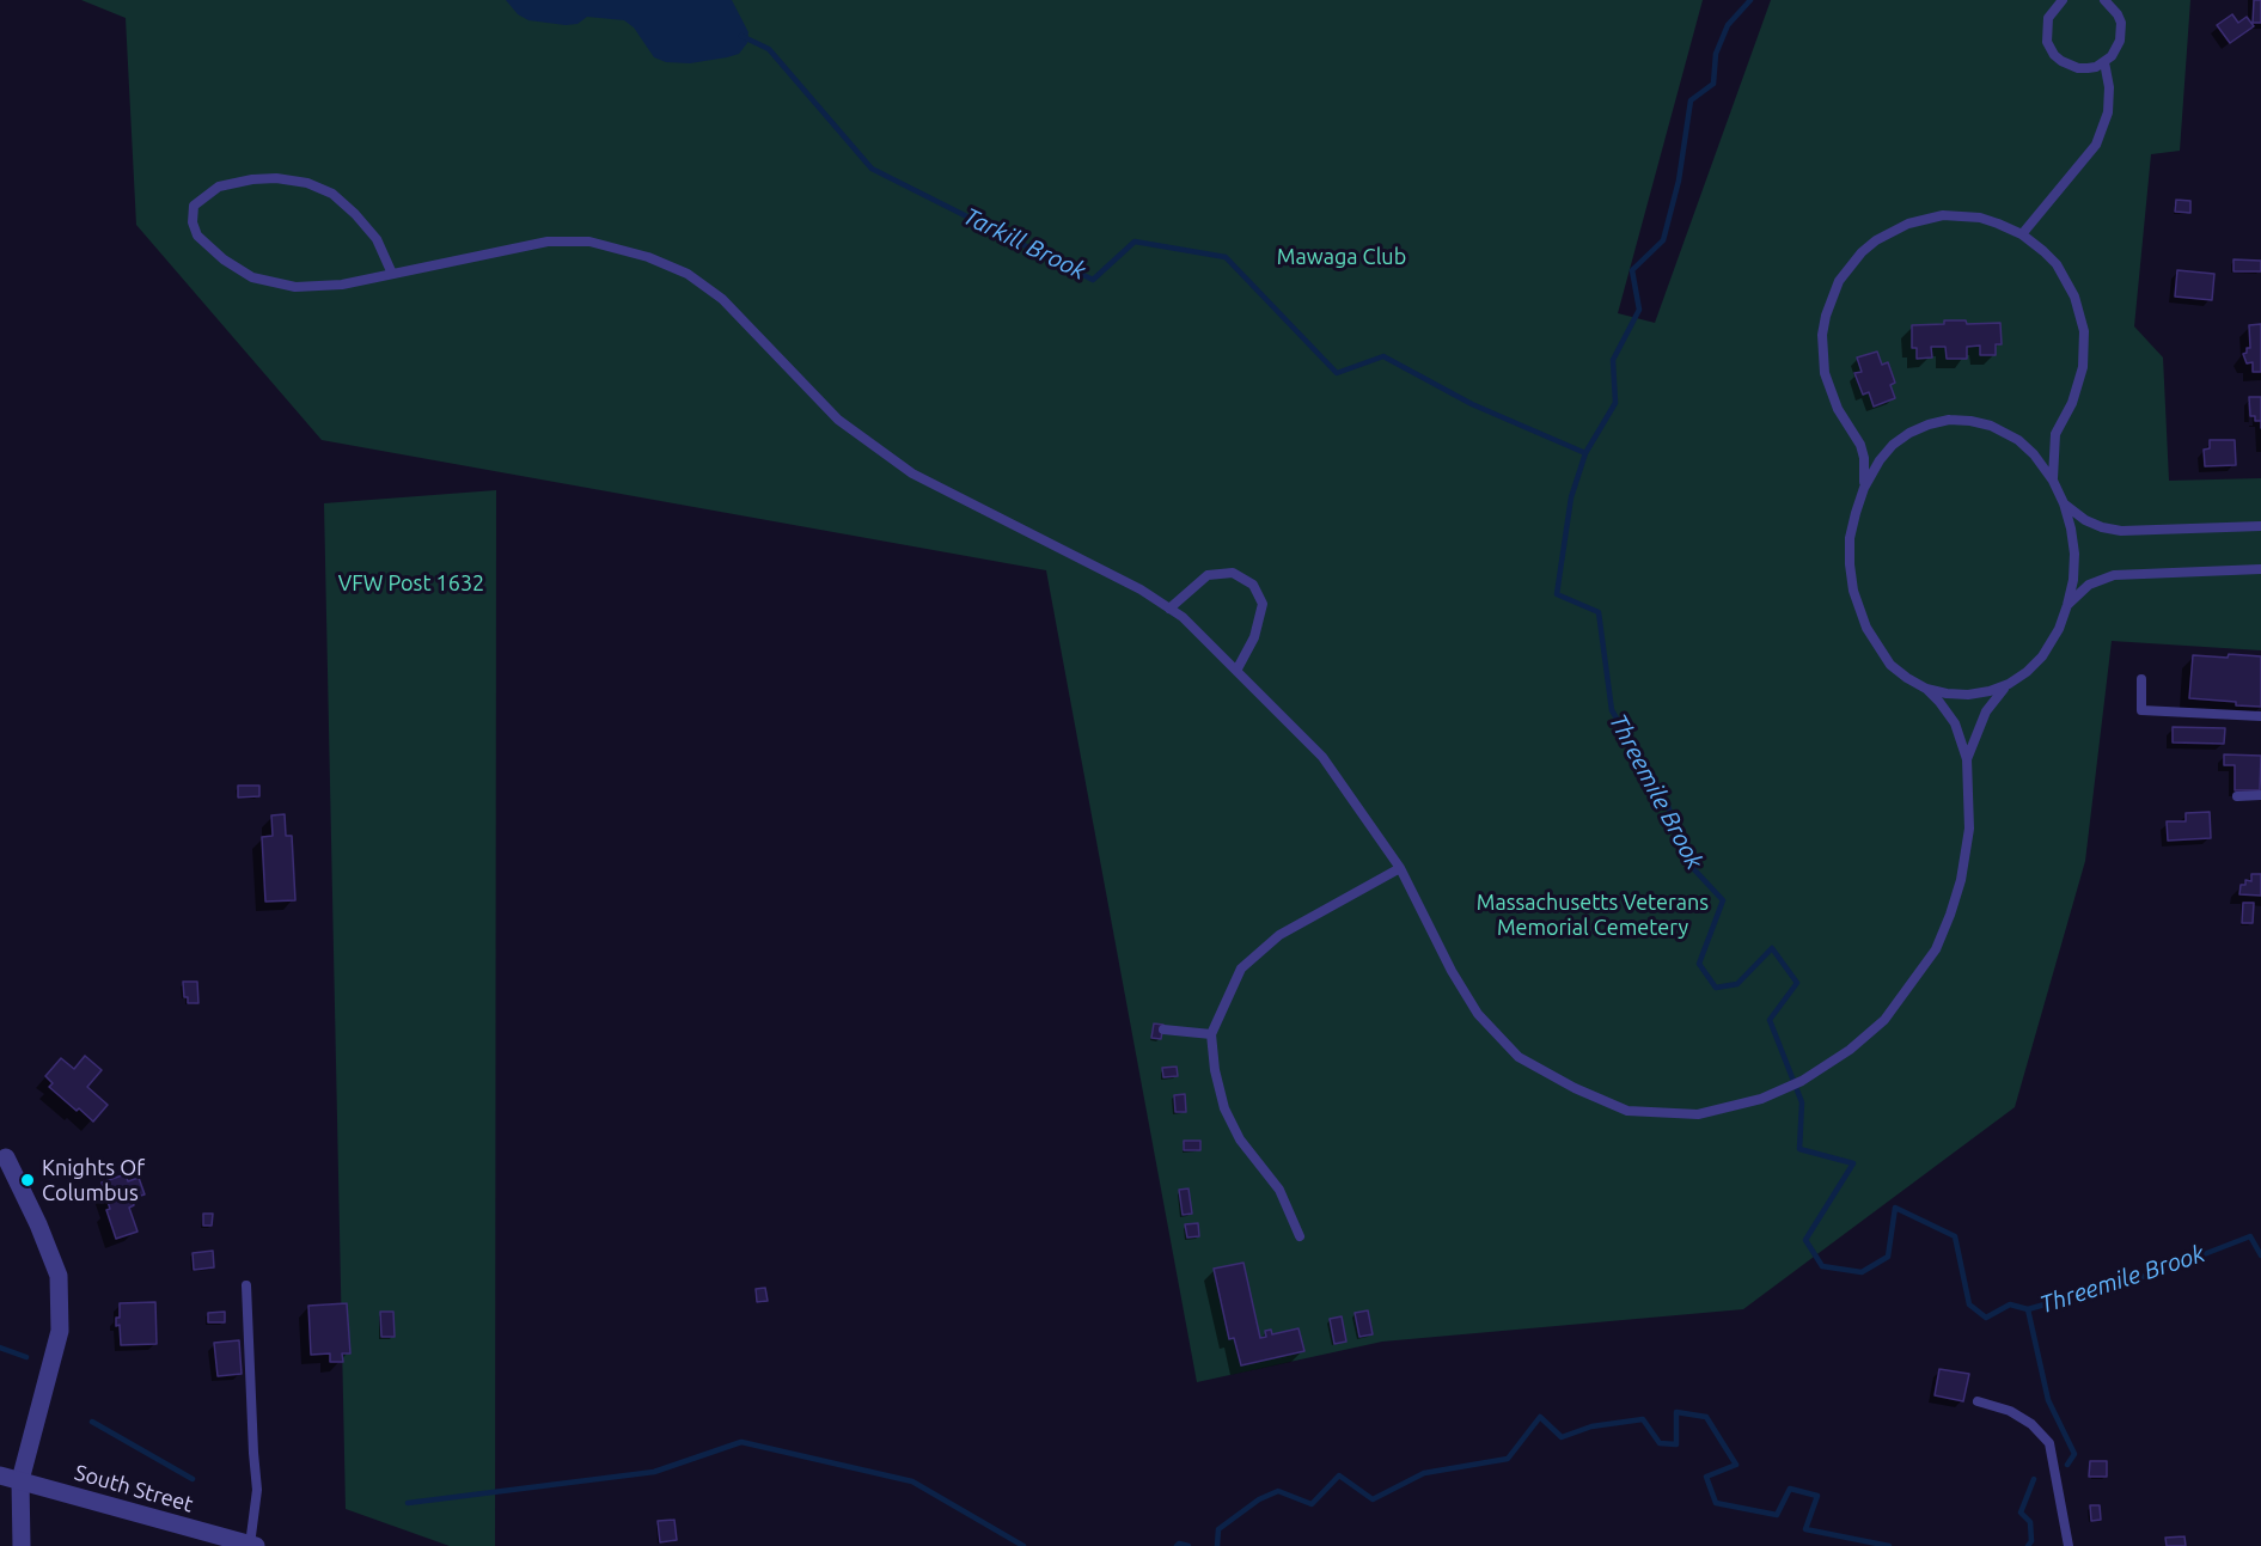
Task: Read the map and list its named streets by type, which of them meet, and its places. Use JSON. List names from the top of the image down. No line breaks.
{"streets":{"street":["South Street"]},"water":["Tarkill Brook","Threemile Brook"],"parks":["Mawaga Club","VFW Post 1632","Massachusetts Veterans Memorial Cemetery"],"places":["Knights Of Columbus"]}
